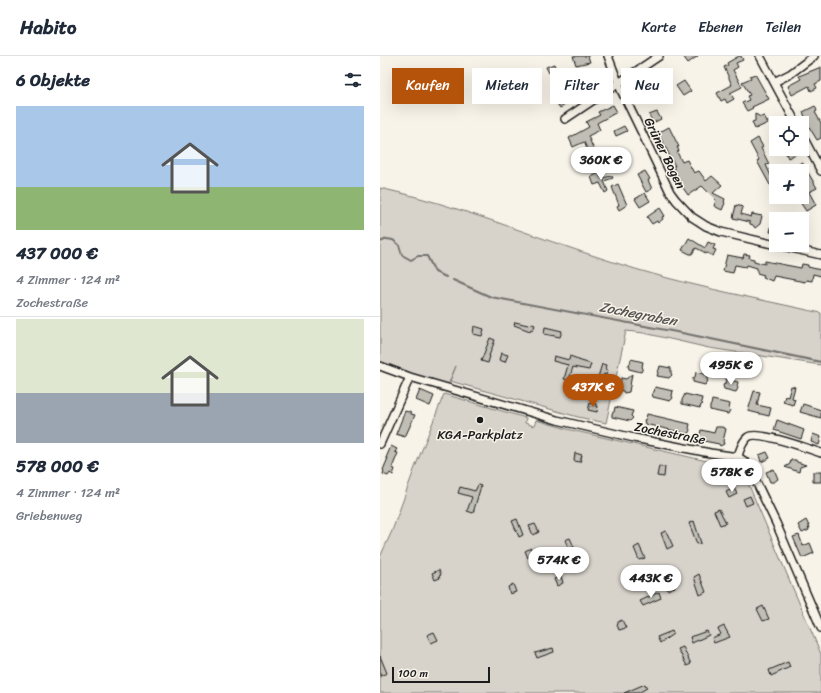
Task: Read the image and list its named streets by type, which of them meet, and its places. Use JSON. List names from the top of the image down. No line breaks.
{"streets":{"street":["Grüner Bogen","Zochestraße"]},"water":["Zochegraben"],"places":["KGA-Parkplatz"],"scale_bar":"100 m","page":{"header":"Habito","nav":["Karte","Ebenen","Teilen"],"heading":"6 Objekte","chip":["Kaufen","Mieten","Filter","Neu"],"list":[{"name":"437 000 €","note":"4 Zimmer · 124 m² · Zochestraße"},{"name":"578 000 €","note":"4 Zimmer · 124 m² · Griebenweg"}],"map_buttons":["+","−"],"price":["360K €","495K €","437K €","578K €","574K €","443K €"],"scale":"100 m"}}
